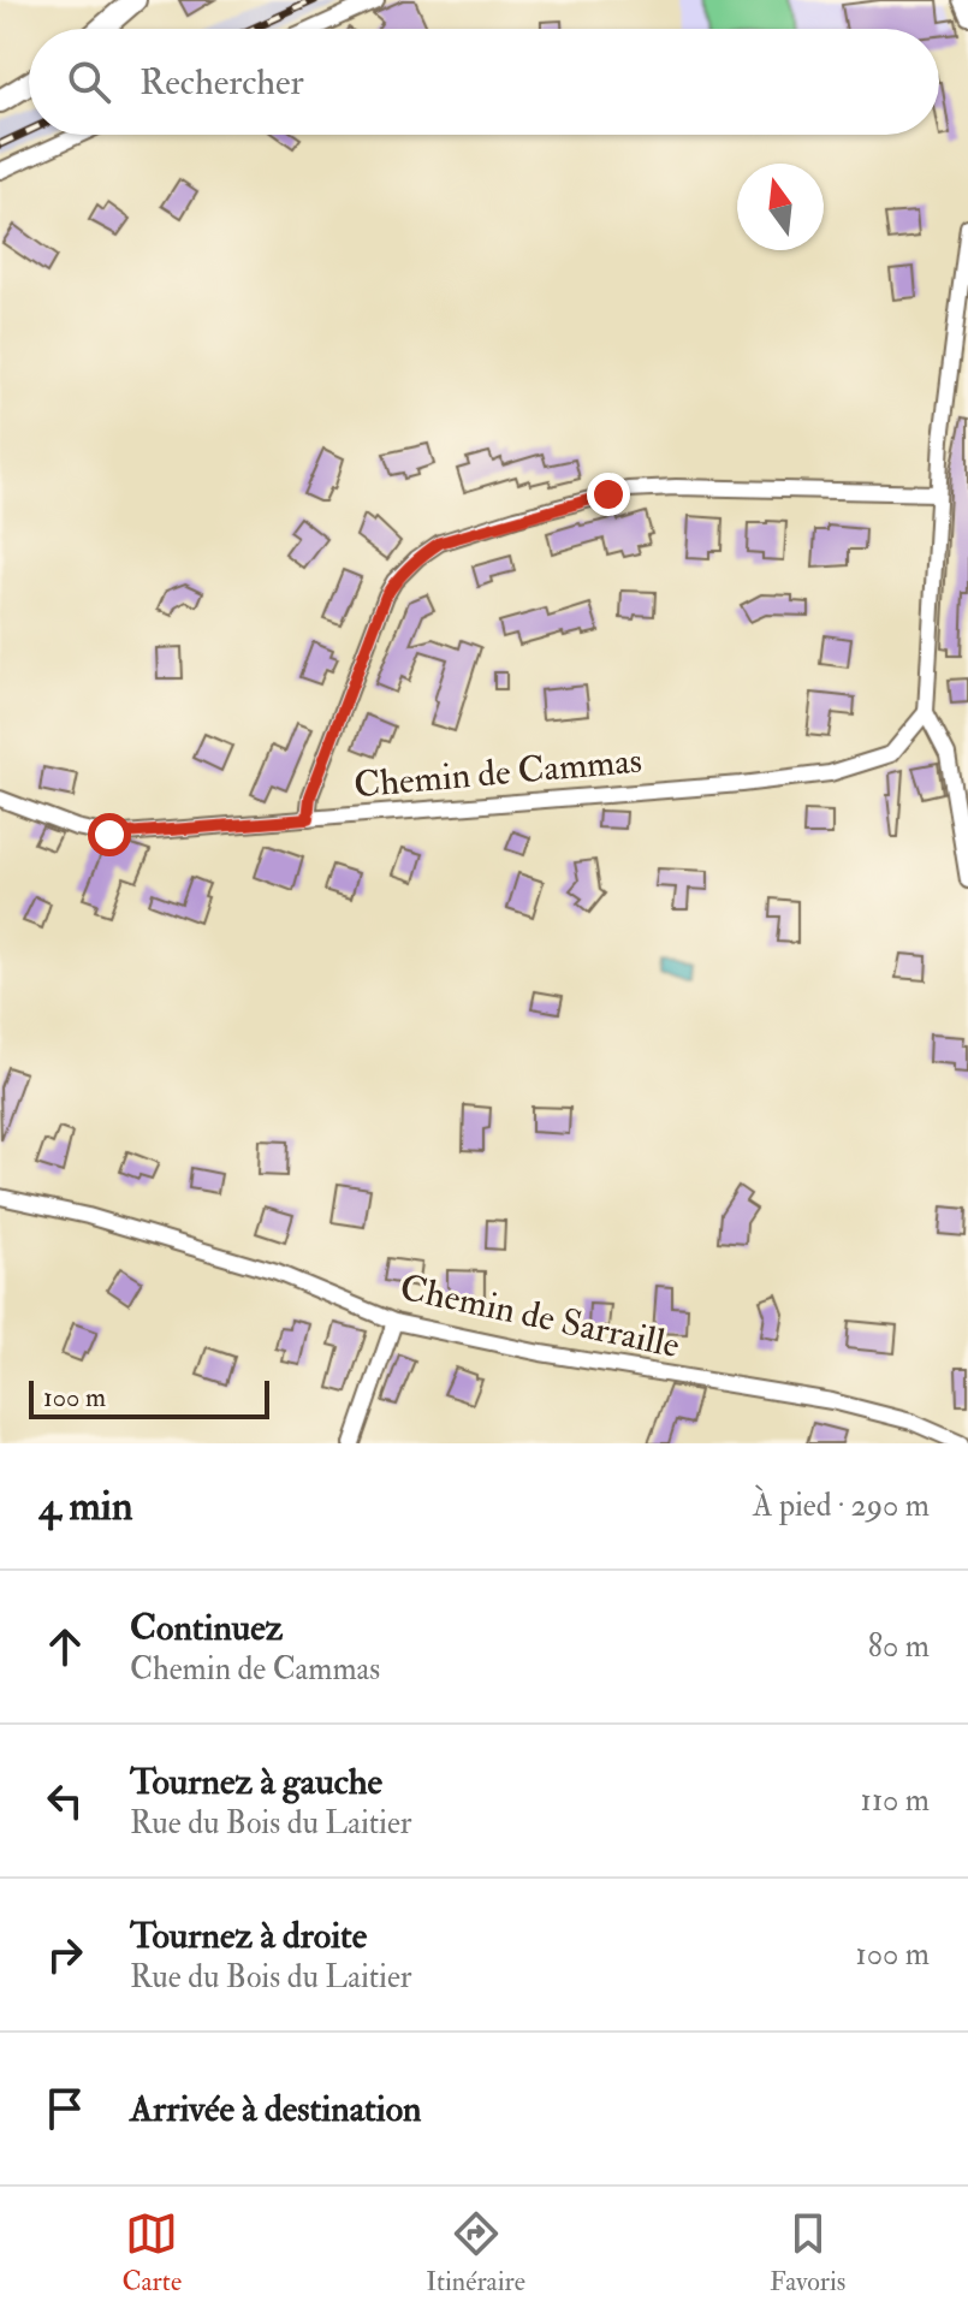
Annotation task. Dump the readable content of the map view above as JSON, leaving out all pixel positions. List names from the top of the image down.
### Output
{
  "streets": {
    "street": ["Chemin de Cammas", "Chemin de Sarraille"]
  },
  "scale_bar": "100 m",
  "north": "top",
  "page": {
    "search": "Rechercher",
    "scale": "100 m",
    "heading": ["4 min", "À pied · 290 m"],
    "list": [
      ["Continuez", "Chemin de Cammas", "80 m"],
      ["Tournez à gauche", "Rue du Bois du Laitier", "110 m"],
      ["Tournez à droite", "Rue du Bois du Laitier", "100 m"],
      "Arrivée à destination"
    ],
    "nav": ["Carte", "Itinéraire", "Favoris"]
  }
}
